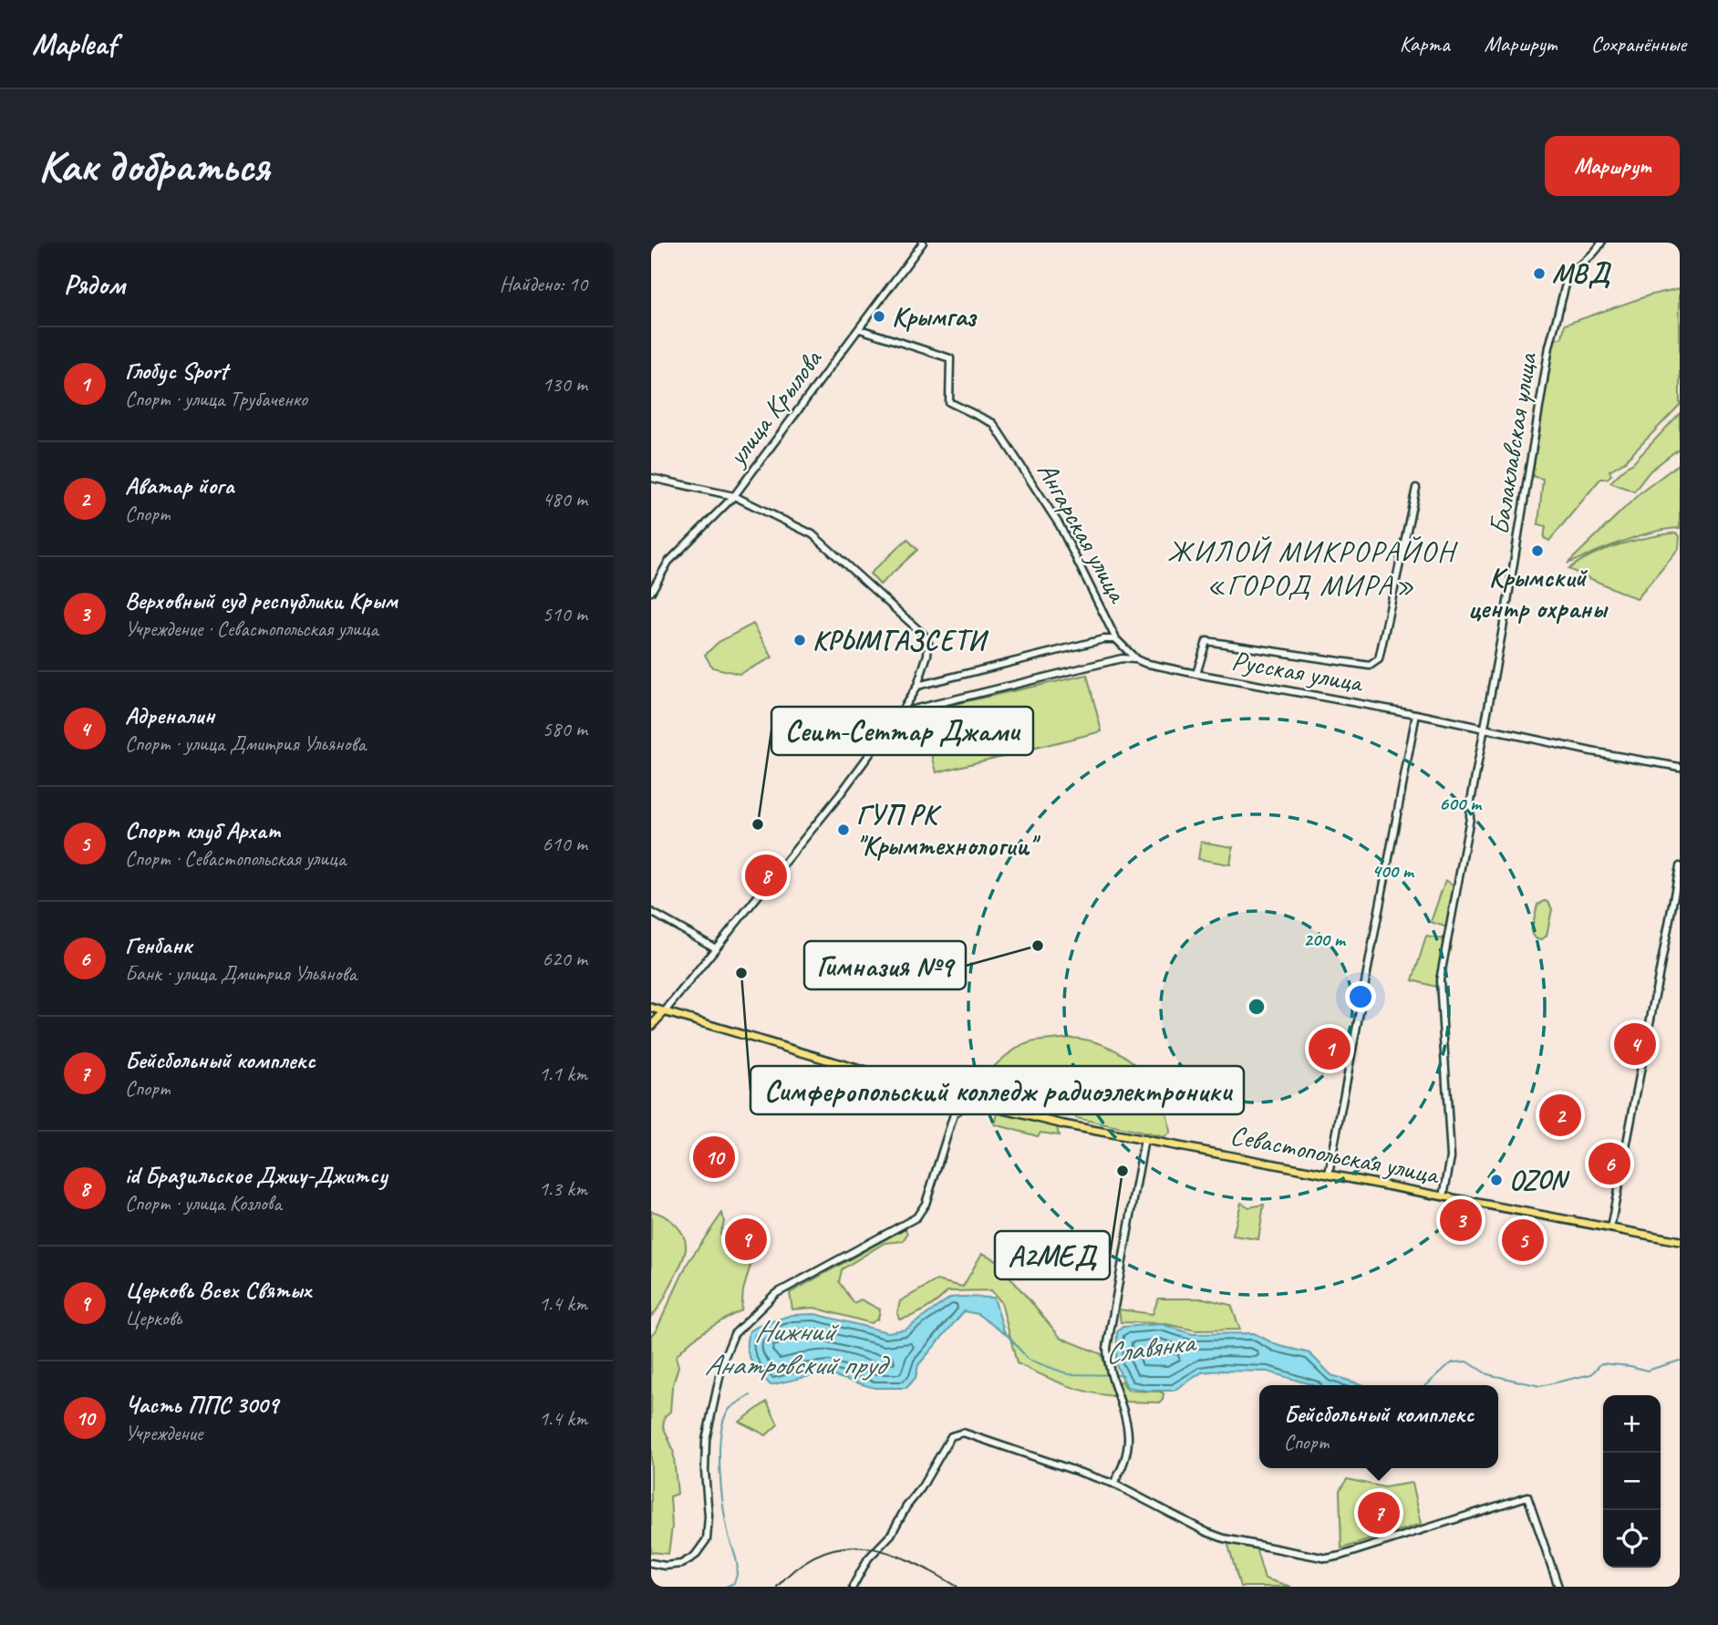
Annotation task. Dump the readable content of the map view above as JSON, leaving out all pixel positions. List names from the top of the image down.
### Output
{
  "streets": {
    "main road": [
      "улица Крылова",
      "Балаклавская улица",
      "Ангарская улица",
      "Русская улица",
      "Севастопольская улица"
    ]
  },
  "crossings": [
    ["улица Крылова", "Ангарская улица"],
    ["Балаклавская улица", "Русская улица"],
    ["Балаклавская улица", "Севастопольская улица"],
    ["Ангарская улица", "Русская улица"]
  ],
  "districts": ["ЖИЛОЙ МИКРОРАЙОН «ГОРОД МИРА»"],
  "water": ["Нижний Анатровский пруд", "Славянка"],
  "places": [
    "МВД",
    "Крымгаз",
    "Крымский центр охраны",
    "КРЫМГАЗСЕТИ",
    "Сеит-Сеттар Джами",
    "ГУП РК \"Крымтехнологии\"",
    "Гимназия №9",
    "Симферопольский колледж радиоэлектроники",
    "А2МЕД",
    "OZON"
  ],
  "page": {
    "header": "Mapleaf",
    "nav": ["Карта", "Маршрут", "Сохранённые"],
    "buttons": "Маршрут",
    "title": "Как добраться",
    "heading": ["Рядом", "Найдено: 10"],
    "list": [
      {
        "mark": "1",
        "name": "Глобус Sport",
        "note": "Спорт · улица Трубаченко",
        "value": "130 m"
      },
      {
        "mark": "2",
        "name": "Аватар йога",
        "note": "Спорт",
        "value": "480 m"
      },
      {
        "mark": "3",
        "name": "Верховный суд республики Крым",
        "note": "Учреждение · Севастопольская улица",
        "value": "510 m"
      },
      {
        "mark": "4",
        "name": "Адреналин",
        "note": "Спорт · улица Дмитрия Ульянова",
        "value": "580 m"
      },
      {
        "mark": "5",
        "name": "Спорт клуб Архат",
        "note": "Спорт · Севастопольская улица",
        "value": "610 m"
      },
      {
        "mark": "6",
        "name": "Генбанк",
        "note": "Банк · улица Дмитрия Ульянова",
        "value": "620 m"
      },
      {
        "mark": "7",
        "name": "Бейсбольный комплекс",
        "note": "Спорт",
        "value": "1.1 km"
      },
      {
        "mark": "8",
        "name": "id Бразильское Джиу-Джитсу",
        "note": "Спорт · улица Козлова",
        "value": "1.3 km"
      },
      {
        "mark": "9",
        "name": "Церковь Всех Святых",
        "note": "Церковь",
        "value": "1.4 km"
      },
      {
        "mark": "10",
        "name": "Часть ППС 3009",
        "note": "Учреждение",
        "value": "1.4 km"
      }
    ],
    "pins": [
      "8",
      "4",
      "1",
      "2",
      "10",
      "6",
      "3",
      "9",
      "5",
      "7"
    ],
    "popup": ["Бейсбольный комплекс", "Спорт"],
    "map_buttons": ["+", "−"]
  },
  "rings": ["600 m", "400 m", "200 m"]
}
